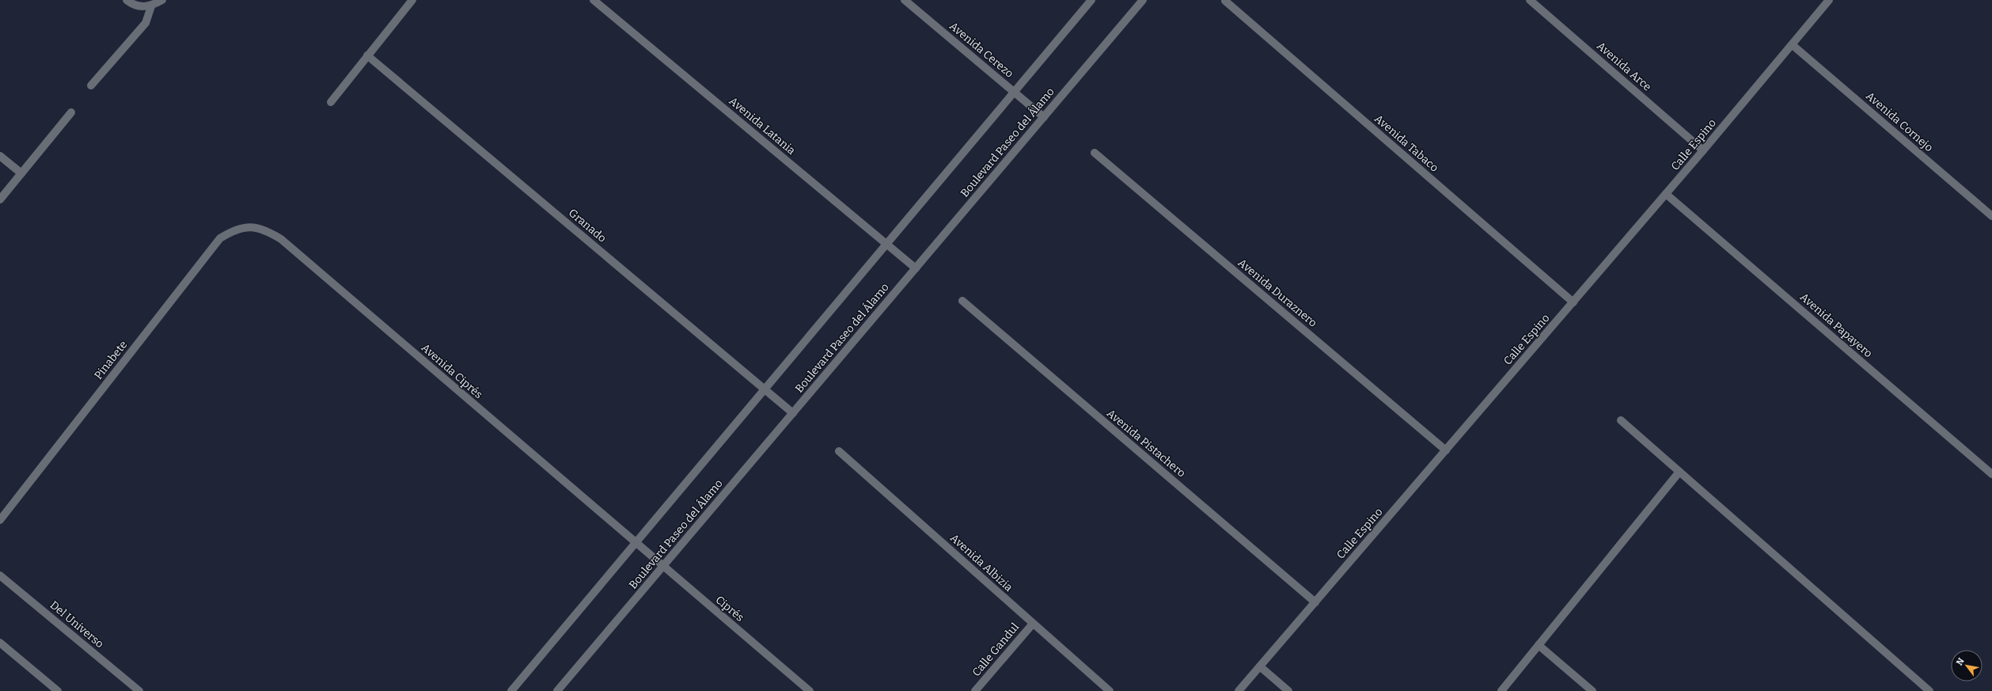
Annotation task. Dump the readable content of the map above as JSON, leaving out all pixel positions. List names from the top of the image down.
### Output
{
  "streets": {
    "street": [
      "Avenida Cerezo",
      "Avenida Arce",
      "Avenida Cornejo",
      "Avenida Latania",
      "Boulevard Paseo del Álamo",
      "Avenida Tabaco",
      "Calle Espino",
      "Granado",
      "Avenida Duraznero",
      "Avenida Papayero",
      "Pinabete",
      "Avenida Ciprés",
      "Avenida Pistachero",
      "Avenida Albizia",
      "Ciprés",
      "Del Universo",
      "Calle Gandul"
    ]
  },
  "crossings": [
    ["Avenida Cerezo", "Boulevard Paseo del Álamo"],
    ["Avenida Arce", "Calle Espino"],
    ["Avenida Cornejo", "Calle Espino"],
    ["Avenida Latania", "Boulevard Paseo del Álamo"],
    ["Boulevard Paseo del Álamo", "Granado"],
    ["Boulevard Paseo del Álamo", "Ciprés"],
    ["Avenida Tabaco", "Calle Espino"],
    ["Calle Espino", "Avenida Duraznero"],
    ["Calle Espino", "Avenida Papayero"],
    ["Calle Espino", "Avenida Pistachero"],
    ["Pinabete", "Avenida Ciprés"],
    ["Avenida Ciprés", "Ciprés"],
    ["Avenida Albizia", "Calle Gandul"]
  ],
  "north": "top left"
}
